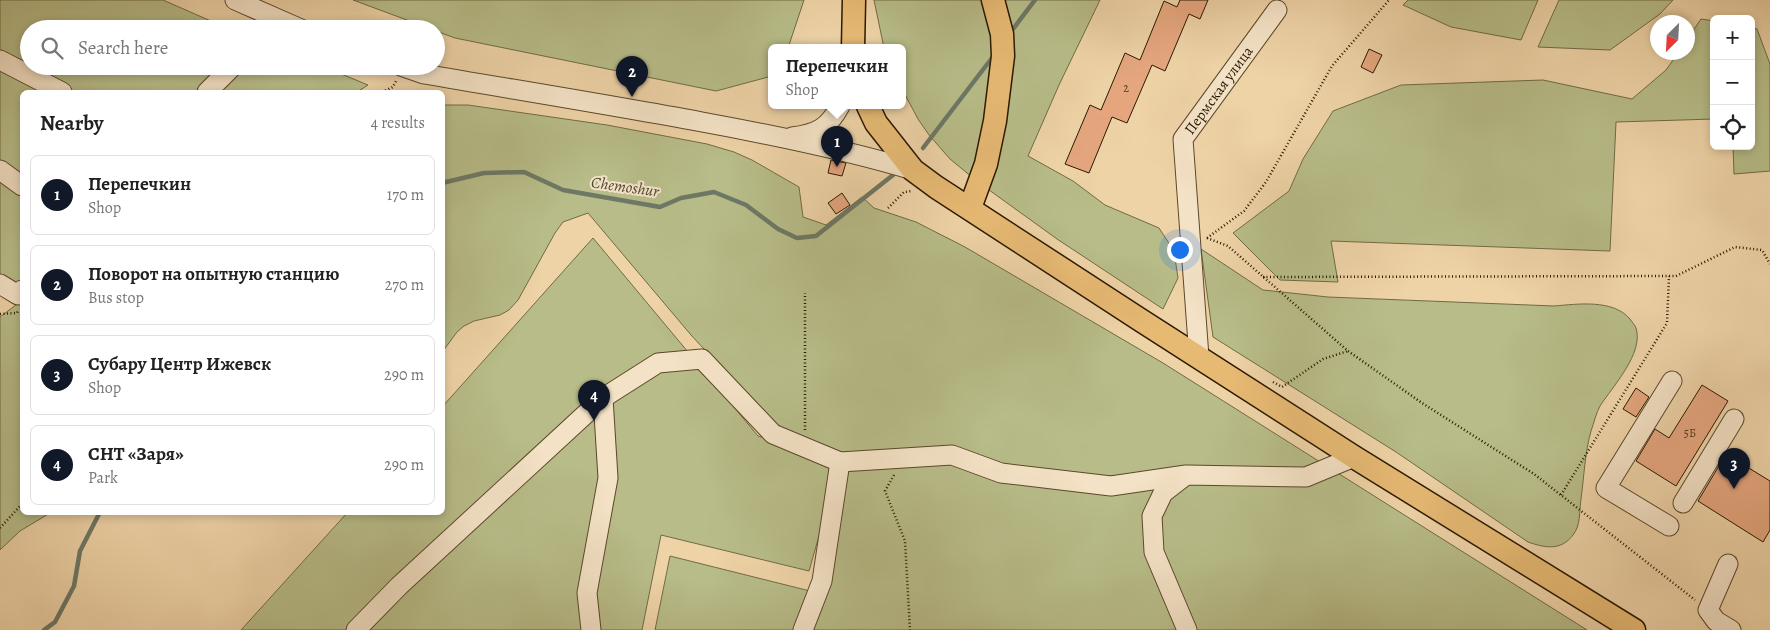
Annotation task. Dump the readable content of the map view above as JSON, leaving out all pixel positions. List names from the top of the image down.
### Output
{
  "streets": {
    "street": ["Пермская улица"]
  },
  "water": ["Chemoshur"],
  "house_numbers": ["2", "5Б"],
  "north": "bottom left",
  "page": {
    "map_buttons": ["+", "−"],
    "search": "Search here",
    "popup": ["Перепечкин", "Shop"],
    "pins": [
      "2",
      "1",
      "4",
      "3"
    ],
    "heading": ["Nearby", "4 results"],
    "list": [
      {
        "mark": "1",
        "name": "Перепечкин",
        "note": "Shop",
        "value": "170 m"
      },
      {
        "mark": "2",
        "name": "Поворот на опытную станцию",
        "note": "Bus stop",
        "value": "270 m"
      },
      {
        "mark": "3",
        "name": "Субару Центр Ижевск",
        "note": "Shop",
        "value": "290 m"
      },
      {
        "mark": "4",
        "name": "СНТ «Заря»",
        "note": "Park",
        "value": "290 m"
      }
    ]
  }
}
